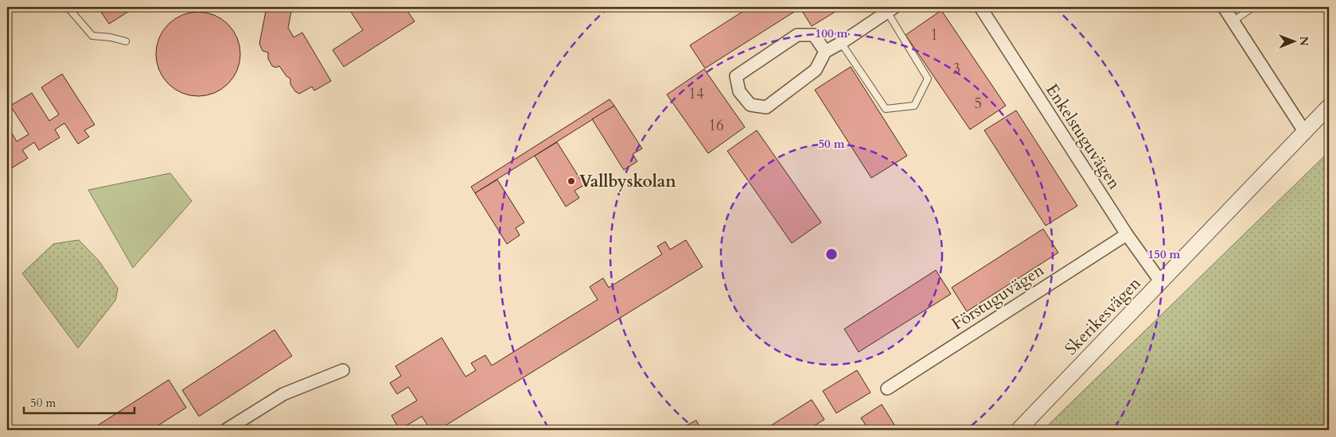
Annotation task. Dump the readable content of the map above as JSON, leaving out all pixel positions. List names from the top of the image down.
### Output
{
  "streets": {
    "street": ["Enkelstuguvägen", "Förstuguvägen", "Skerikesvägen"]
  },
  "crossings": [
    ["Enkelstuguvägen", "Förstuguvägen"],
    ["Enkelstuguvägen", "Skerikesvägen"]
  ],
  "places": ["Vallbyskolan"],
  "house_numbers": [
    "1",
    "3",
    "14",
    "5",
    "16"
  ],
  "scale_bar": "50 m",
  "north": "right",
  "rings": ["100 m", "50 m", "150 m"]
}
